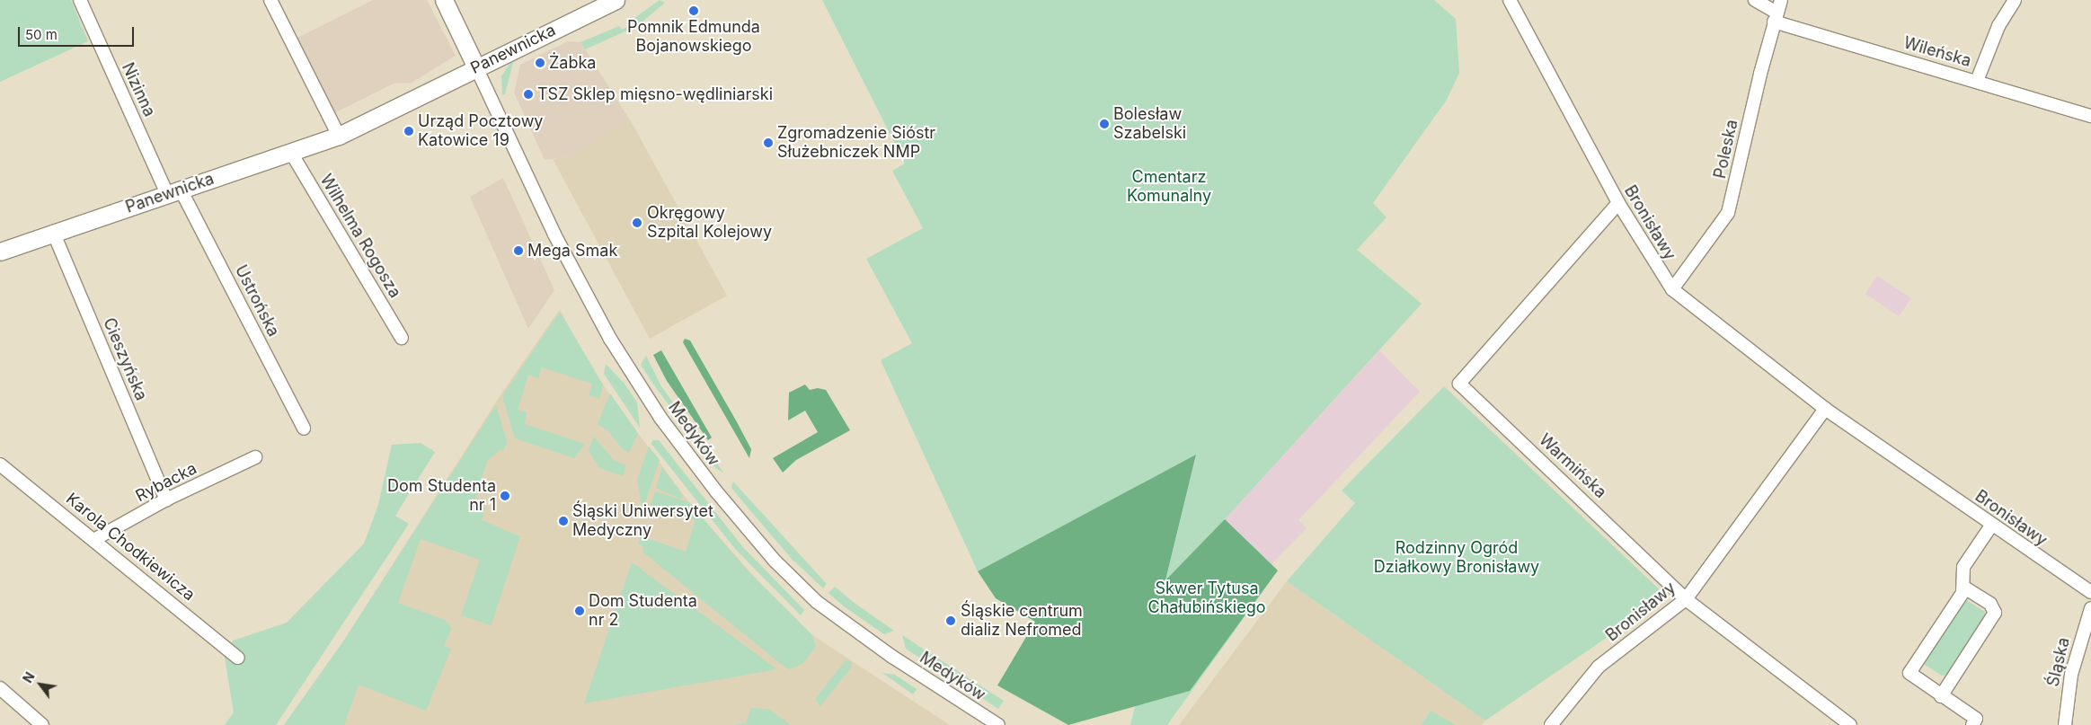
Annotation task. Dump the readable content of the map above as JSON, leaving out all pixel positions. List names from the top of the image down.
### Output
{
  "streets": {
    "street": [
      "Panewnicka",
      "Wileńska",
      "Nizinna",
      "Poleska",
      "Bronisławy",
      "Wilhelma Rogosza",
      "Ustrońska",
      "Cieszyńska",
      "Medyków",
      "Warmińska",
      "Rybacka",
      "Karola Chodkiewicza",
      "Śląska"
    ]
  },
  "crossings": [
    ["Panewnicka", "Nizinna"],
    ["Panewnicka", "Wilhelma Rogosza"],
    ["Panewnicka", "Ustrońska"],
    ["Panewnicka", "Cieszyńska"],
    ["Panewnicka", "Medyków"],
    ["Wileńska", "Poleska"],
    ["Nizinna", "Ustrońska"],
    ["Poleska", "Bronisławy"],
    ["Bronisławy", "Warmińska"],
    ["Cieszyńska", "Rybacka"],
    ["Rybacka", "Karola Chodkiewicza"]
  ],
  "parks": ["Cmentarz Komunalny", "Rodzinny Ogród Działkowy Bronisławy", "Skwer Tytusa Chałubińskiego"],
  "places": [
    "Pomnik Edmunda Bojanowskiego",
    "Żabka",
    "TSZ Sklep mięsno-wędliniarski",
    "Bolesław Szabelski",
    "Urząd Pocztowy Katowice 19",
    "Zgromadzenie Sióstr Służebniczek NMP",
    "Okręgowy Szpital Kolejowy",
    "Mega Smak",
    "Dom Studenta nr 1",
    "Śląski Uniwersytet Medyczny",
    "Dom Studenta nr 2",
    "Śląskie centrum dializ Nefromed"
  ],
  "scale_bar": "50 m",
  "north": "top left"
}
